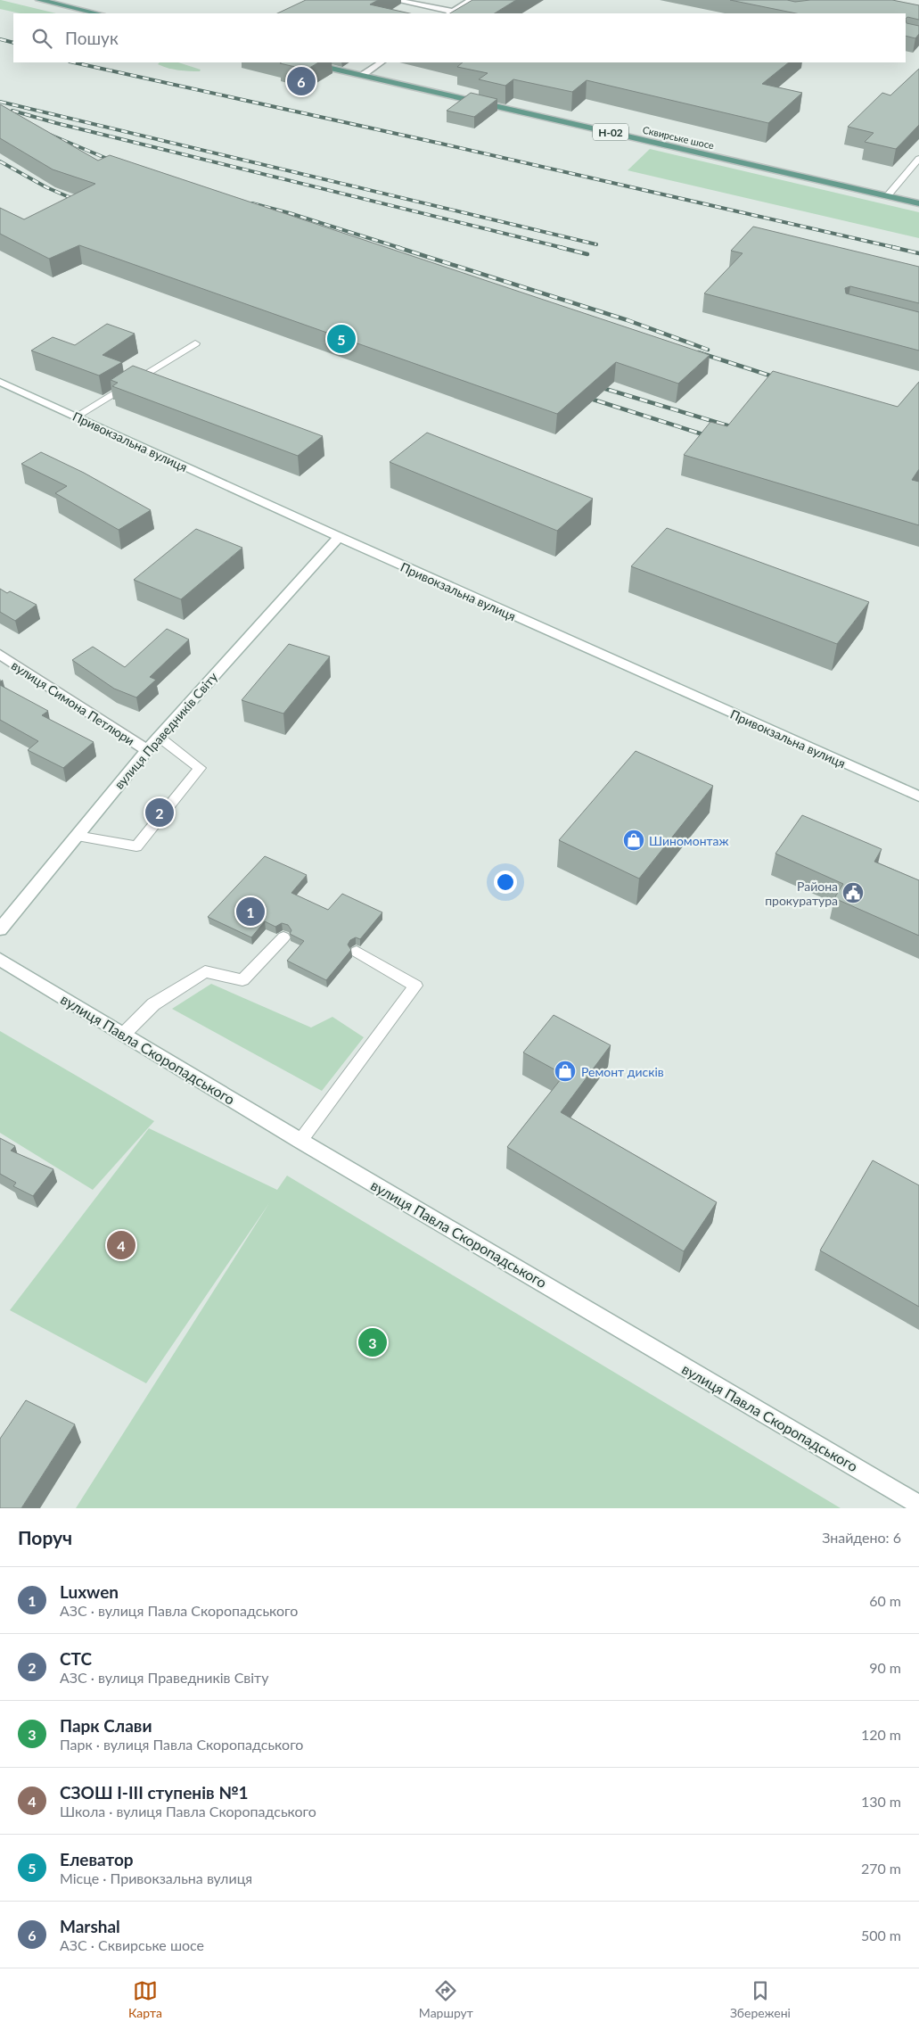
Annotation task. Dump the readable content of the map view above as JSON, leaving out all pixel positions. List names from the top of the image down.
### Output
{
  "streets": {
    "main road": ["Н-02", "Сквирське шосе"],
    "street": [
      "Привокзальна вулиця",
      "вулиця Симона Петлюри",
      "вулиця Праведників Світу",
      "вулиця Павла Скоропадського"
    ]
  },
  "crossings": [
    ["Привокзальна вулиця", "вулиця Праведників Світу"],
    ["вулиця Симона Петлюри", "вулиця Праведників Світу"]
  ],
  "places": {
    "shop": ["Шиномонтаж", "Ремонт дисків"],
    "public building": ["Района прокуратура"]
  },
  "page": {
    "search": "Пошук",
    "pins": [
      "6",
      "5",
      "2",
      "1",
      "4",
      "3"
    ],
    "heading": ["Поруч", "Знайдено: 6"],
    "list": [
      {
        "mark": "1",
        "name": "Luxwen",
        "note": "АЗС · вулиця Павла Скоропадського",
        "value": "60 m"
      },
      {
        "mark": "2",
        "name": "СТС",
        "note": "АЗС · вулиця Праведників Світу",
        "value": "90 m"
      },
      {
        "mark": "3",
        "name": "Парк Слави",
        "note": "Парк · вулиця Павла Скоропадського",
        "value": "120 m"
      },
      {
        "mark": "4",
        "name": "СЗОШ І-ІІІ ступенів №1",
        "note": "Школа · вулиця Павла Скоропадського",
        "value": "130 m"
      },
      {
        "mark": "5",
        "name": "Елеватор",
        "note": "Місце · Привокзальна вулиця",
        "value": "270 m"
      },
      {
        "mark": "6",
        "name": "Marshal",
        "note": "АЗС · Сквирське шосе",
        "value": "500 m"
      }
    ],
    "nav": ["Карта", "Маршрут", "Збережені"]
  }
}
